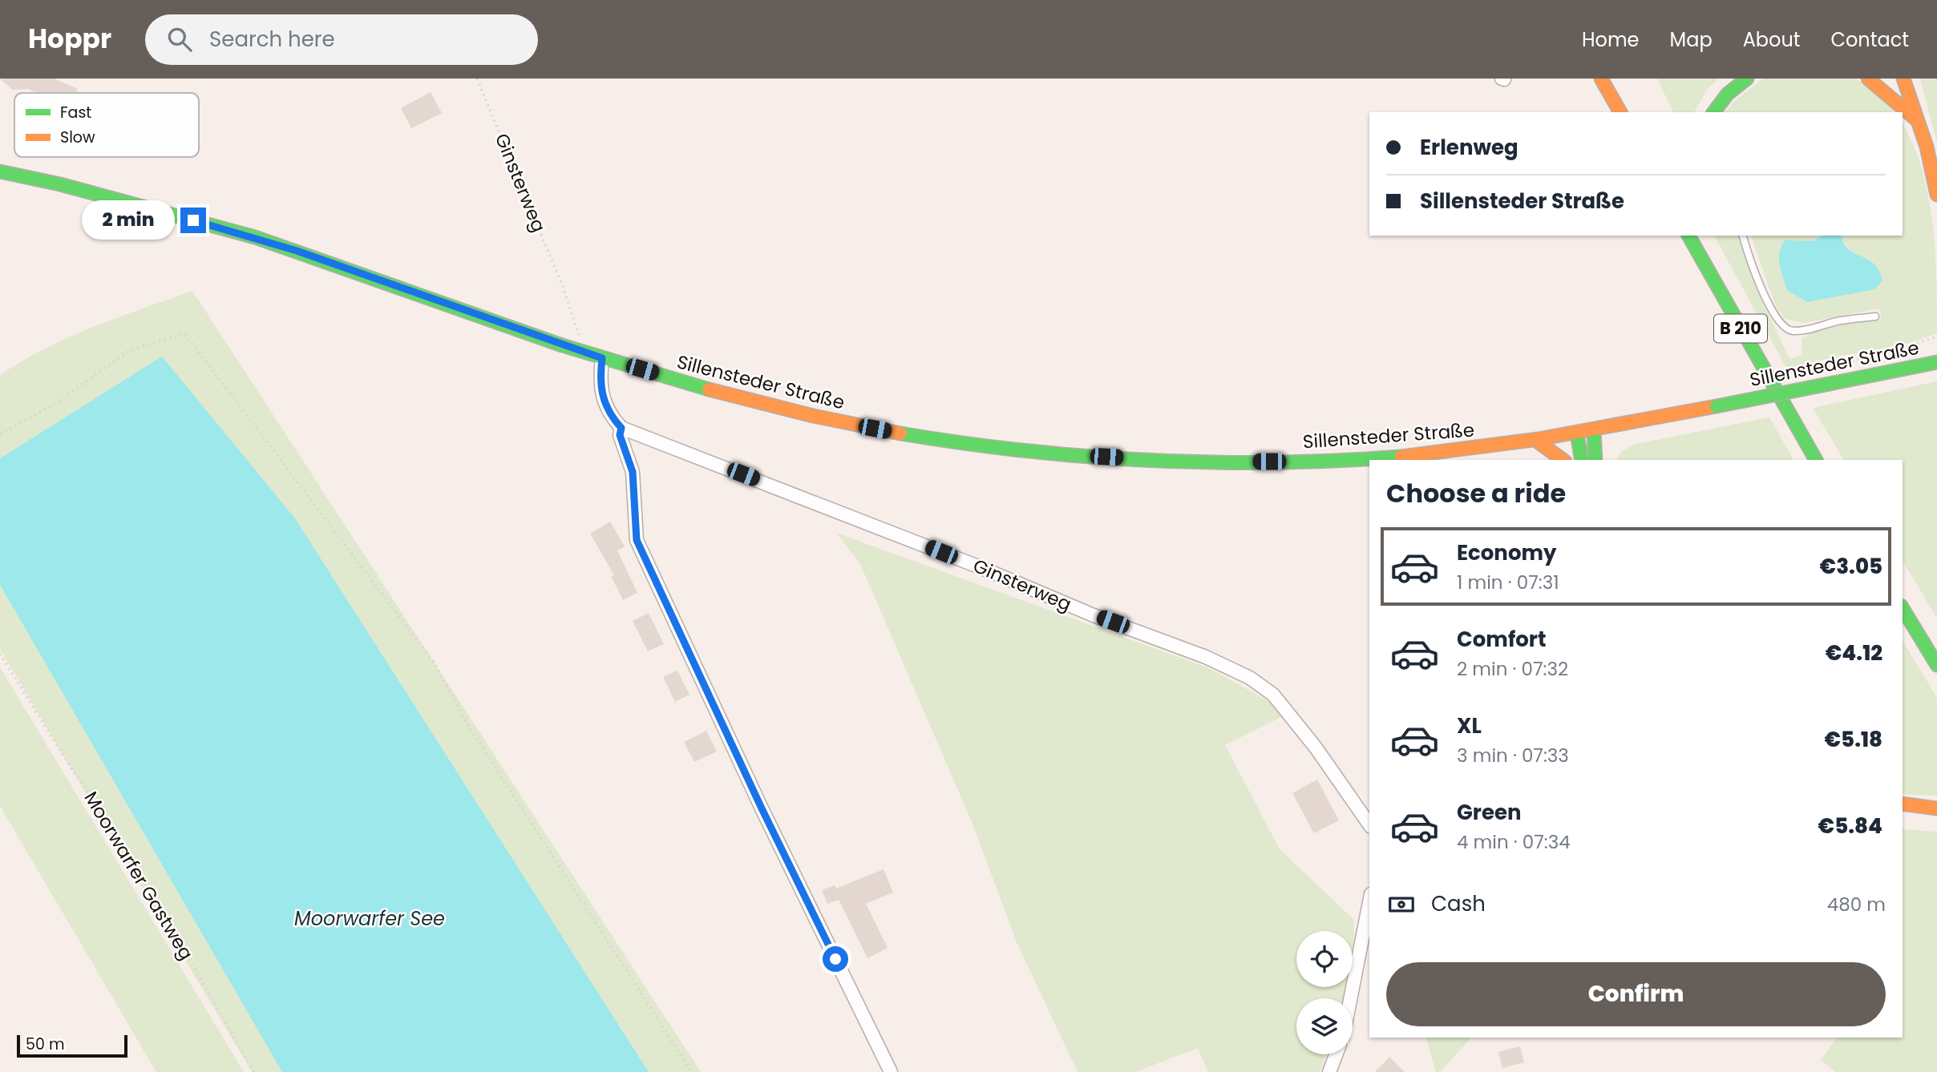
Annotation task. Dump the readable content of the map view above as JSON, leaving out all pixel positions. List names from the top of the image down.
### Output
{
  "streets": {
    "main road": ["B 210", "Sillensteder Straße"],
    "street": ["Ginsterweg"],
    "path": ["Moorwarfer Gastweg"]
  },
  "water": ["Moorwarfer See"],
  "legend": ["Fast", "Slow"],
  "scale_bar": "50 m",
  "page": {
    "header": "Hoppr",
    "search": "Search here",
    "nav": [
      "Home",
      "Map",
      "About",
      "Contact"
    ],
    "banner": ["Erlenweg", "Sillensteder Straße"],
    "bubble": "2 min",
    "heading": "Choose a ride",
    "list": [
      {
        "name": "Economy",
        "note": "1 min · 07:31",
        "value": "€3.05"
      },
      {
        "name": "Comfort",
        "note": "2 min · 07:32",
        "value": "€4.12"
      },
      {
        "name": "XL",
        "note": "3 min · 07:33",
        "value": "€5.18"
      },
      {
        "name": "Green",
        "note": "4 min · 07:34",
        "value": "€5.84"
      }
    ],
    "pay": ["Cash", "480 m"],
    "buttons": "Confirm",
    "scale": "50 m"
  }
}
